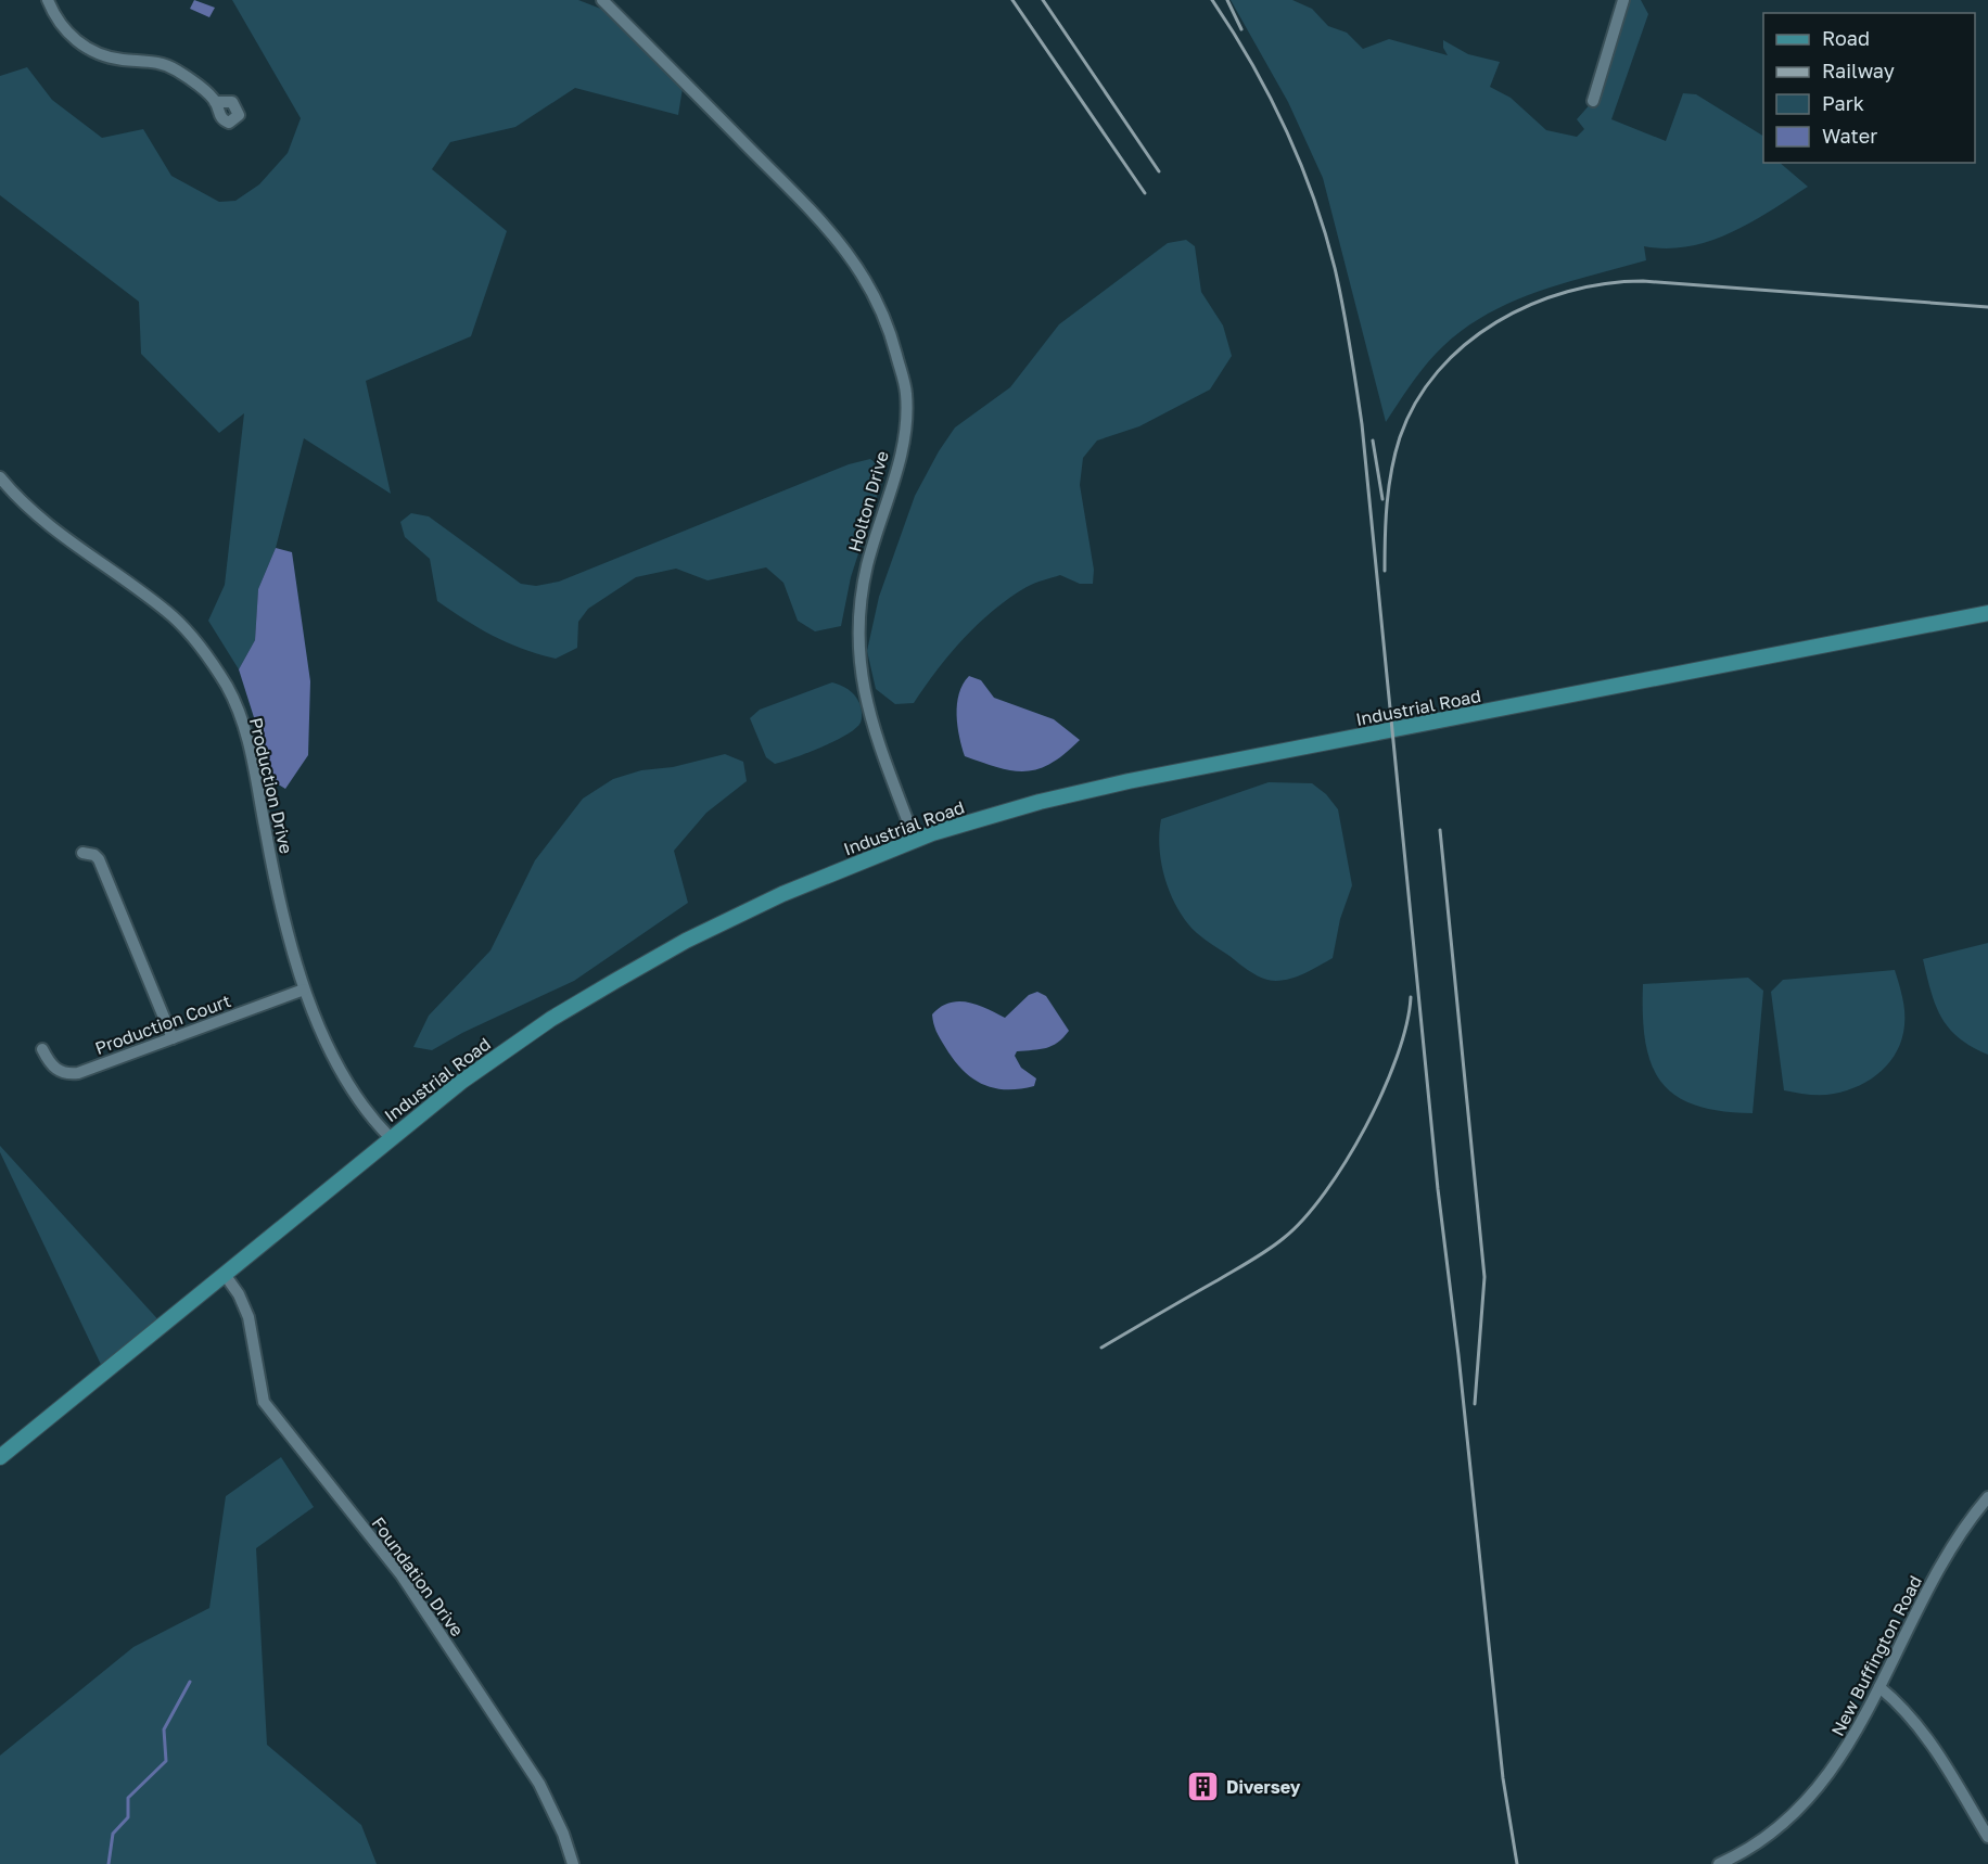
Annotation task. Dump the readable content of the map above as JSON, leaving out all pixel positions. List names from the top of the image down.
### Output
{
  "streets": {
    "main road": ["Industrial Road"],
    "street": [
      "Holton Drive",
      "Production Drive",
      "Production Court",
      "Foundation Drive",
      "New Buffington Road"
    ]
  },
  "crossings": [
    ["Holton Drive", "Industrial Road"],
    ["Industrial Road", "Production Drive"],
    ["Industrial Road", "Foundation Drive"],
    ["Production Drive", "Production Court"]
  ],
  "places": {
    "building": ["Diversey"]
  },
  "legend": [
    "Road",
    "Railway",
    "Park",
    "Water"
  ]
}
